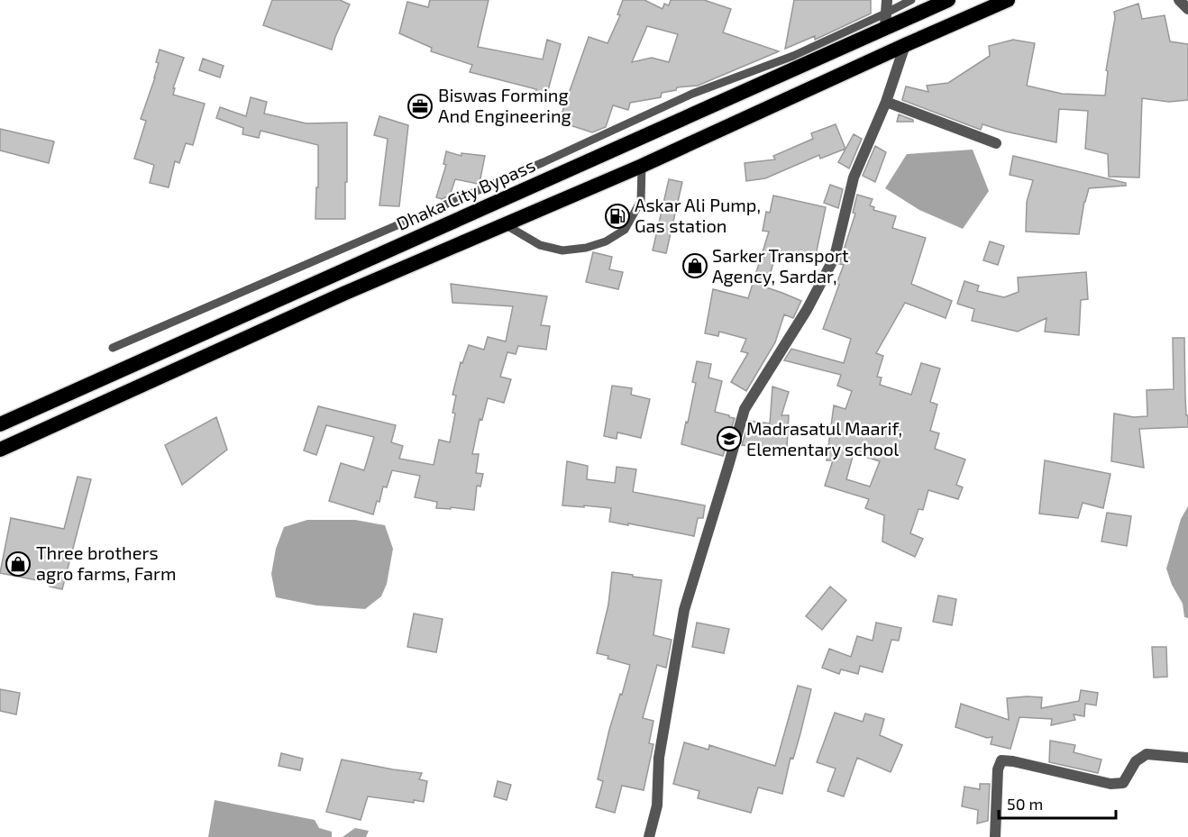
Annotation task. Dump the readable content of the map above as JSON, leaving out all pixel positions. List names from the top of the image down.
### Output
{
  "streets": {
    "highway": ["Dhaka City Bypass"]
  },
  "places": {
    "office": ["Biswas Forming And Engineering"],
    "fuel station": ["Askar Ali Pump, Gas station"],
    "shop": ["Sarker Transport Agency, Sardar,", "Three brothers agro farms, Farm"],
    "school or university": ["Madrasatul Maarif, Elementary school"]
  },
  "scale_bar": "50 m"
}
